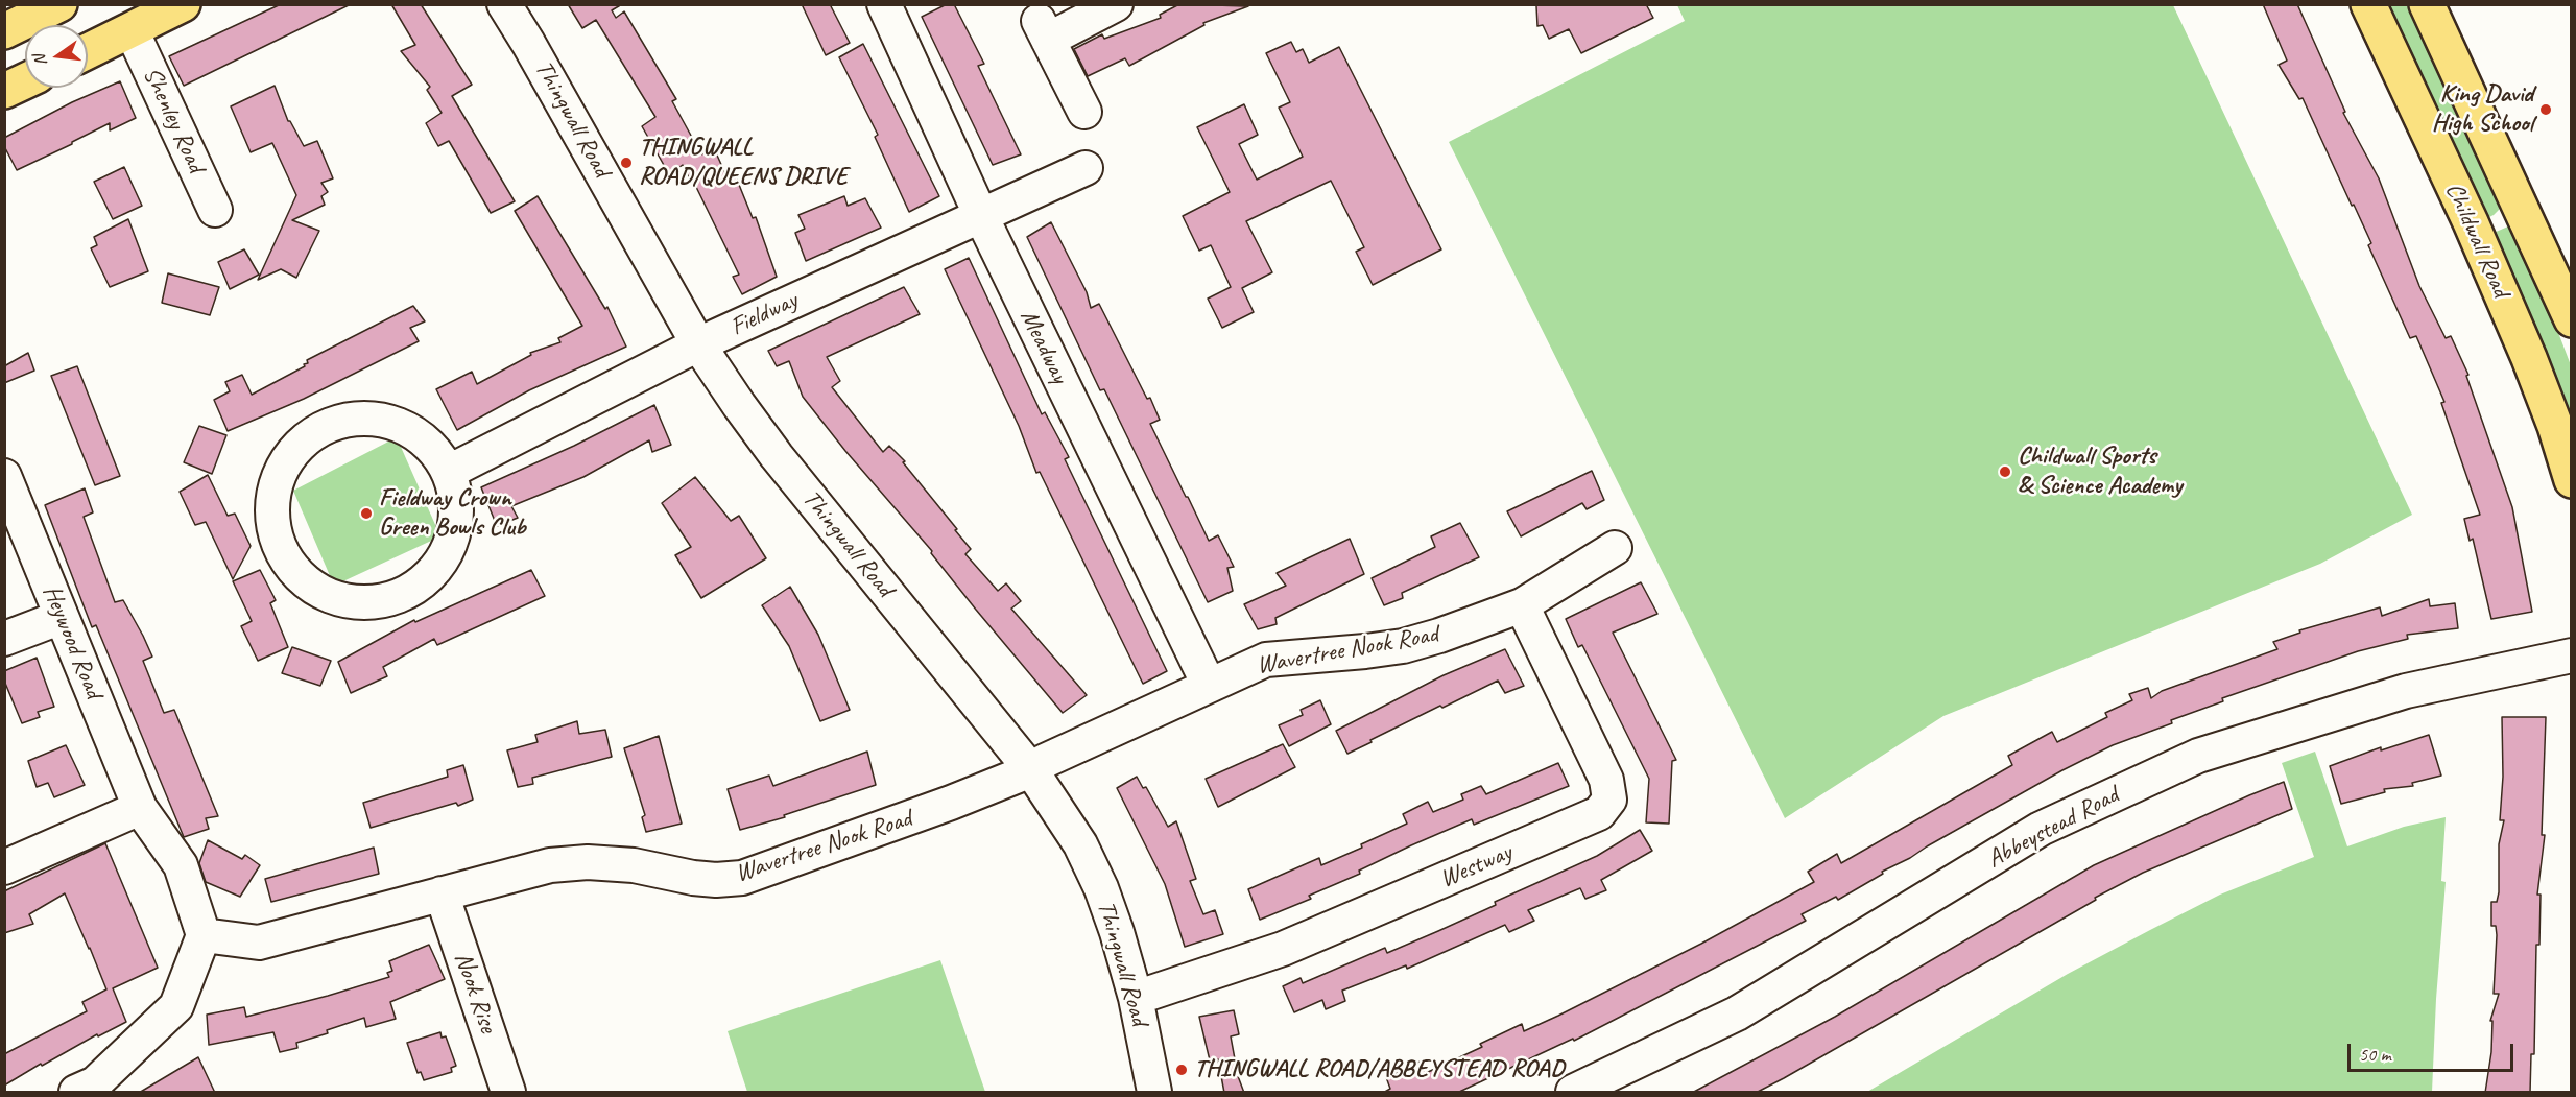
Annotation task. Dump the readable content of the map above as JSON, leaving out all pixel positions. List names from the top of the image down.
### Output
{
  "streets": {
    "main road": ["Childwall Road"],
    "street": [
      "Thingwall Road",
      "Shenley Road",
      "Fieldway",
      "Meadway",
      "Heywood Road",
      "Wavertree Nook Road",
      "Abbeystead Road",
      "Westway",
      "Nook Rise"
    ]
  },
  "crossings": [
    ["Thingwall Road", "Fieldway"],
    ["Thingwall Road", "Wavertree Nook Road"],
    ["Thingwall Road", "Westway"],
    ["Fieldway", "Meadway"],
    ["Meadway", "Wavertree Nook Road"],
    ["Wavertree Nook Road", "Westway"],
    ["Wavertree Nook Road", "Nook Rise"]
  ],
  "places": [
    "King David High School",
    "THINGWALL ROAD/QUEENS DRIVE",
    "Childwall Sports & Science Academy",
    "Fieldway Crown Green Bowls Club",
    "THINGWALL ROAD/ABBEYSTEAD ROAD"
  ],
  "scale_bar": "50 m",
  "north": "left"
}
